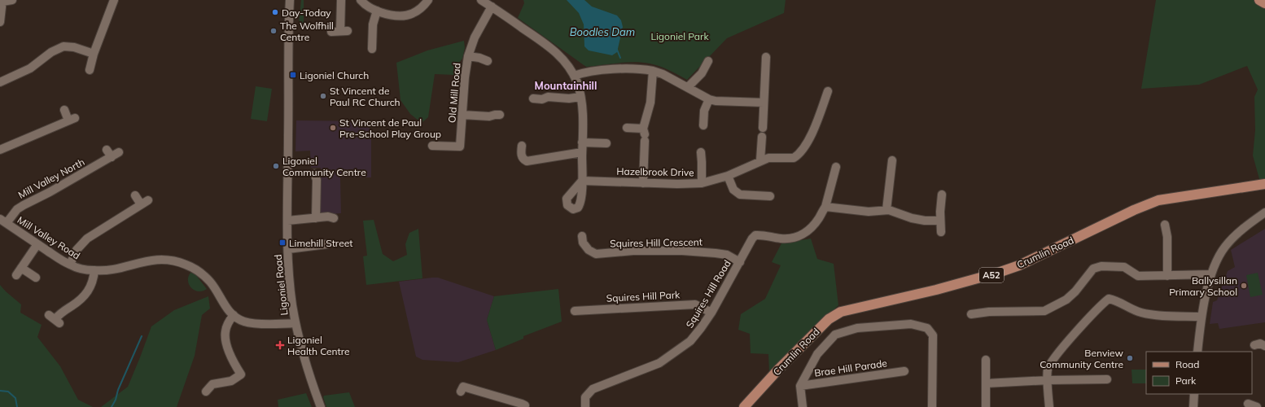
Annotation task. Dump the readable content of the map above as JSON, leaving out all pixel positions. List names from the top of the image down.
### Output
{
  "streets": {
    "main road": ["Crumlin Road", "A52"],
    "street": [
      "Old Mill Road",
      "Hazelbrook Drive",
      "Mill Valley North",
      "Mill Valley Road",
      "Squires Hill Crescent",
      "Ligoniel Road",
      "Squires Hill Road",
      "Squires Hill Park",
      "Brae Hill Parade"
    ]
  },
  "crossings": [
    ["Mill Valley North", "Mill Valley Road"],
    ["Mill Valley Road", "Ligoniel Road"],
    ["Squires Hill Crescent", "Squires Hill Road"],
    ["Squires Hill Road", "Squires Hill Park"]
  ],
  "districts": ["Mountainhill"],
  "water": ["Boodles Dam"],
  "parks": ["Ligoniel Park"],
  "places": {
    "other": [
      "Day-Today",
      "The Wolfhill Centre",
      "St Vincent de Paul RC Church",
      "St Vincent de Paul Pre-School Play Group",
      "Ligoniel Community Centre",
      "Ballysillan Primary School",
      "Benview Community Centre"
    ],
    "transit": ["Ligoniel Church", "Limehill Street"],
    "health": ["Ligoniel Health Centre"]
  },
  "legend": ["Road", "Park"]
}
